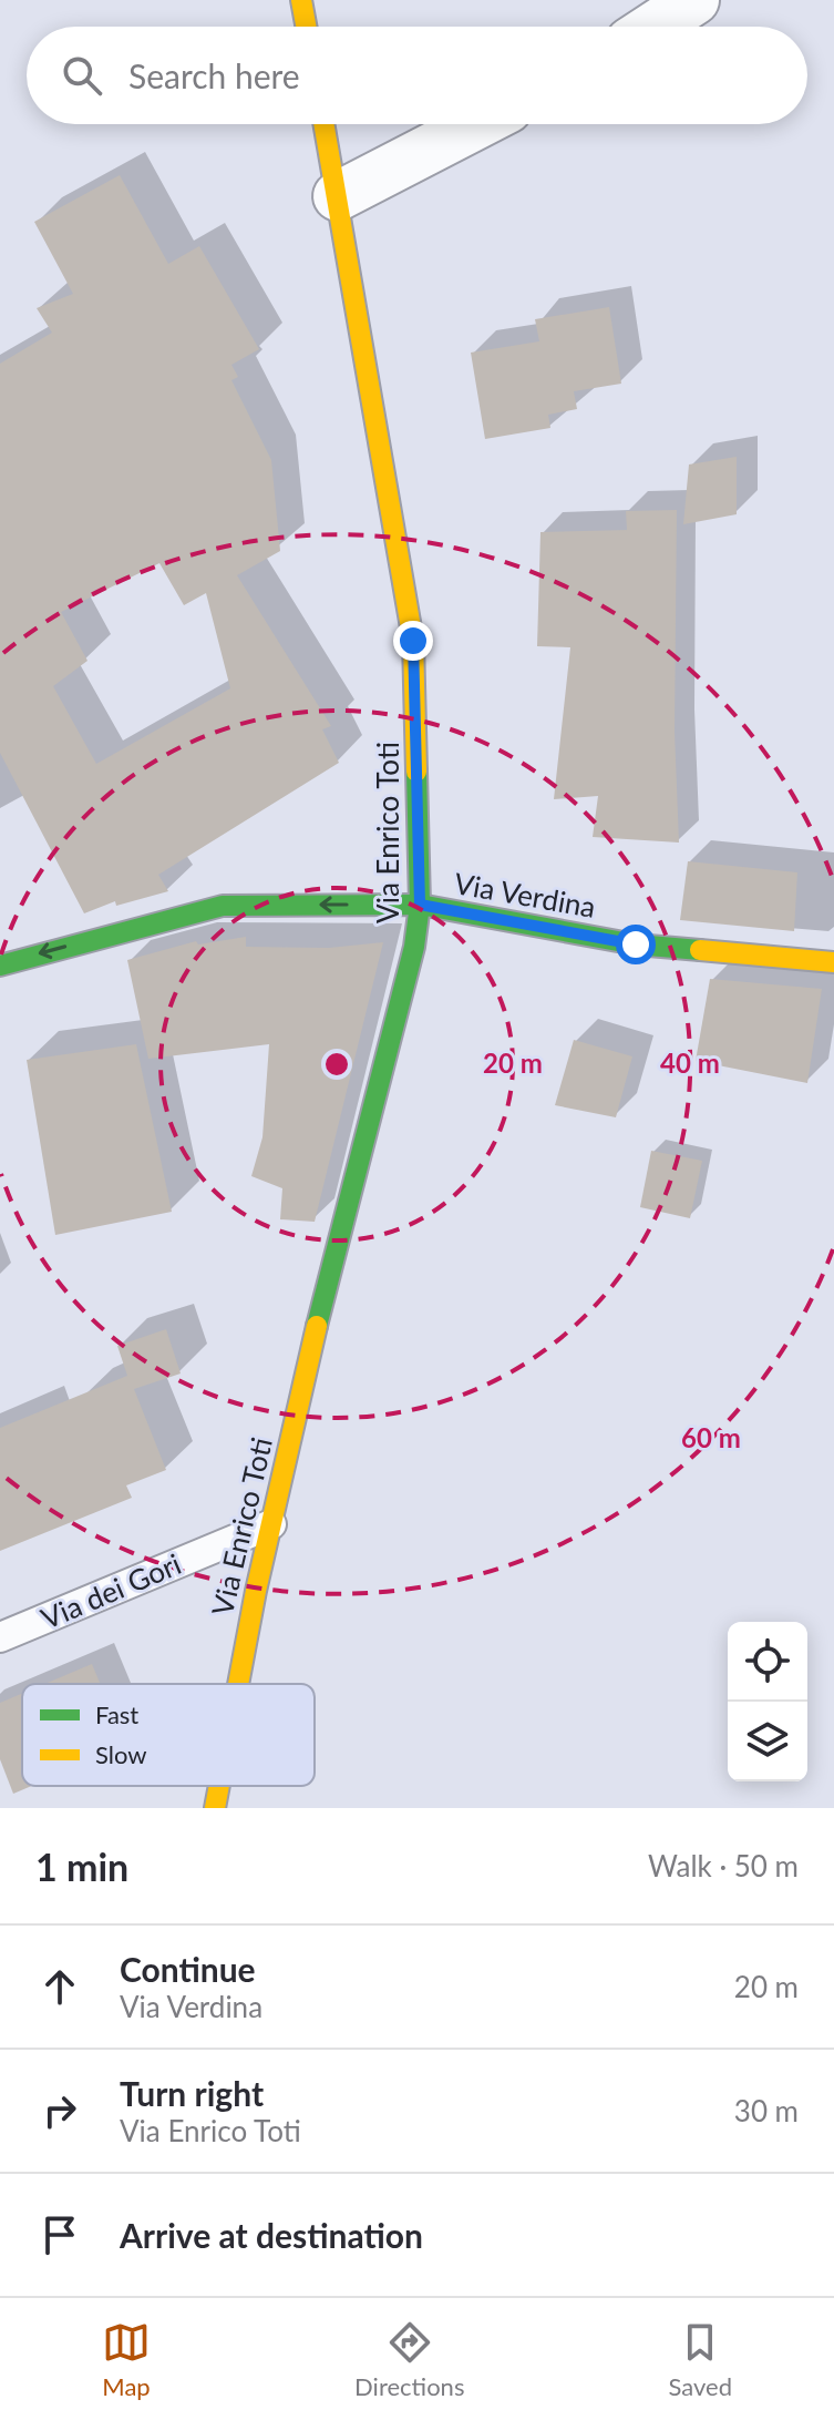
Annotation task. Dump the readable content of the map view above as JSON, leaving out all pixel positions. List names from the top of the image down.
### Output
{
  "streets": {
    "street": ["Via Enrico Toti", "Via Verdina"],
    "lane": ["Via dei Gori"]
  },
  "crossings": [
    ["Via Enrico Toti", "Via Verdina"],
    ["Via Enrico Toti", "Via dei Gori"]
  ],
  "one_way": ["Via Verdina"],
  "legend": ["Fast", "Slow"],
  "page": {
    "search": "Search here",
    "heading": ["1 min", "Walk · 50 m"],
    "list": [
      ["Continue", "Via Verdina", "20 m"],
      ["Turn right", "Via Enrico Toti", "30 m"],
      "Arrive at destination"
    ],
    "nav": ["Map", "Directions", "Saved"]
  },
  "rings": ["20 m", "40 m", "60 m"]
}
